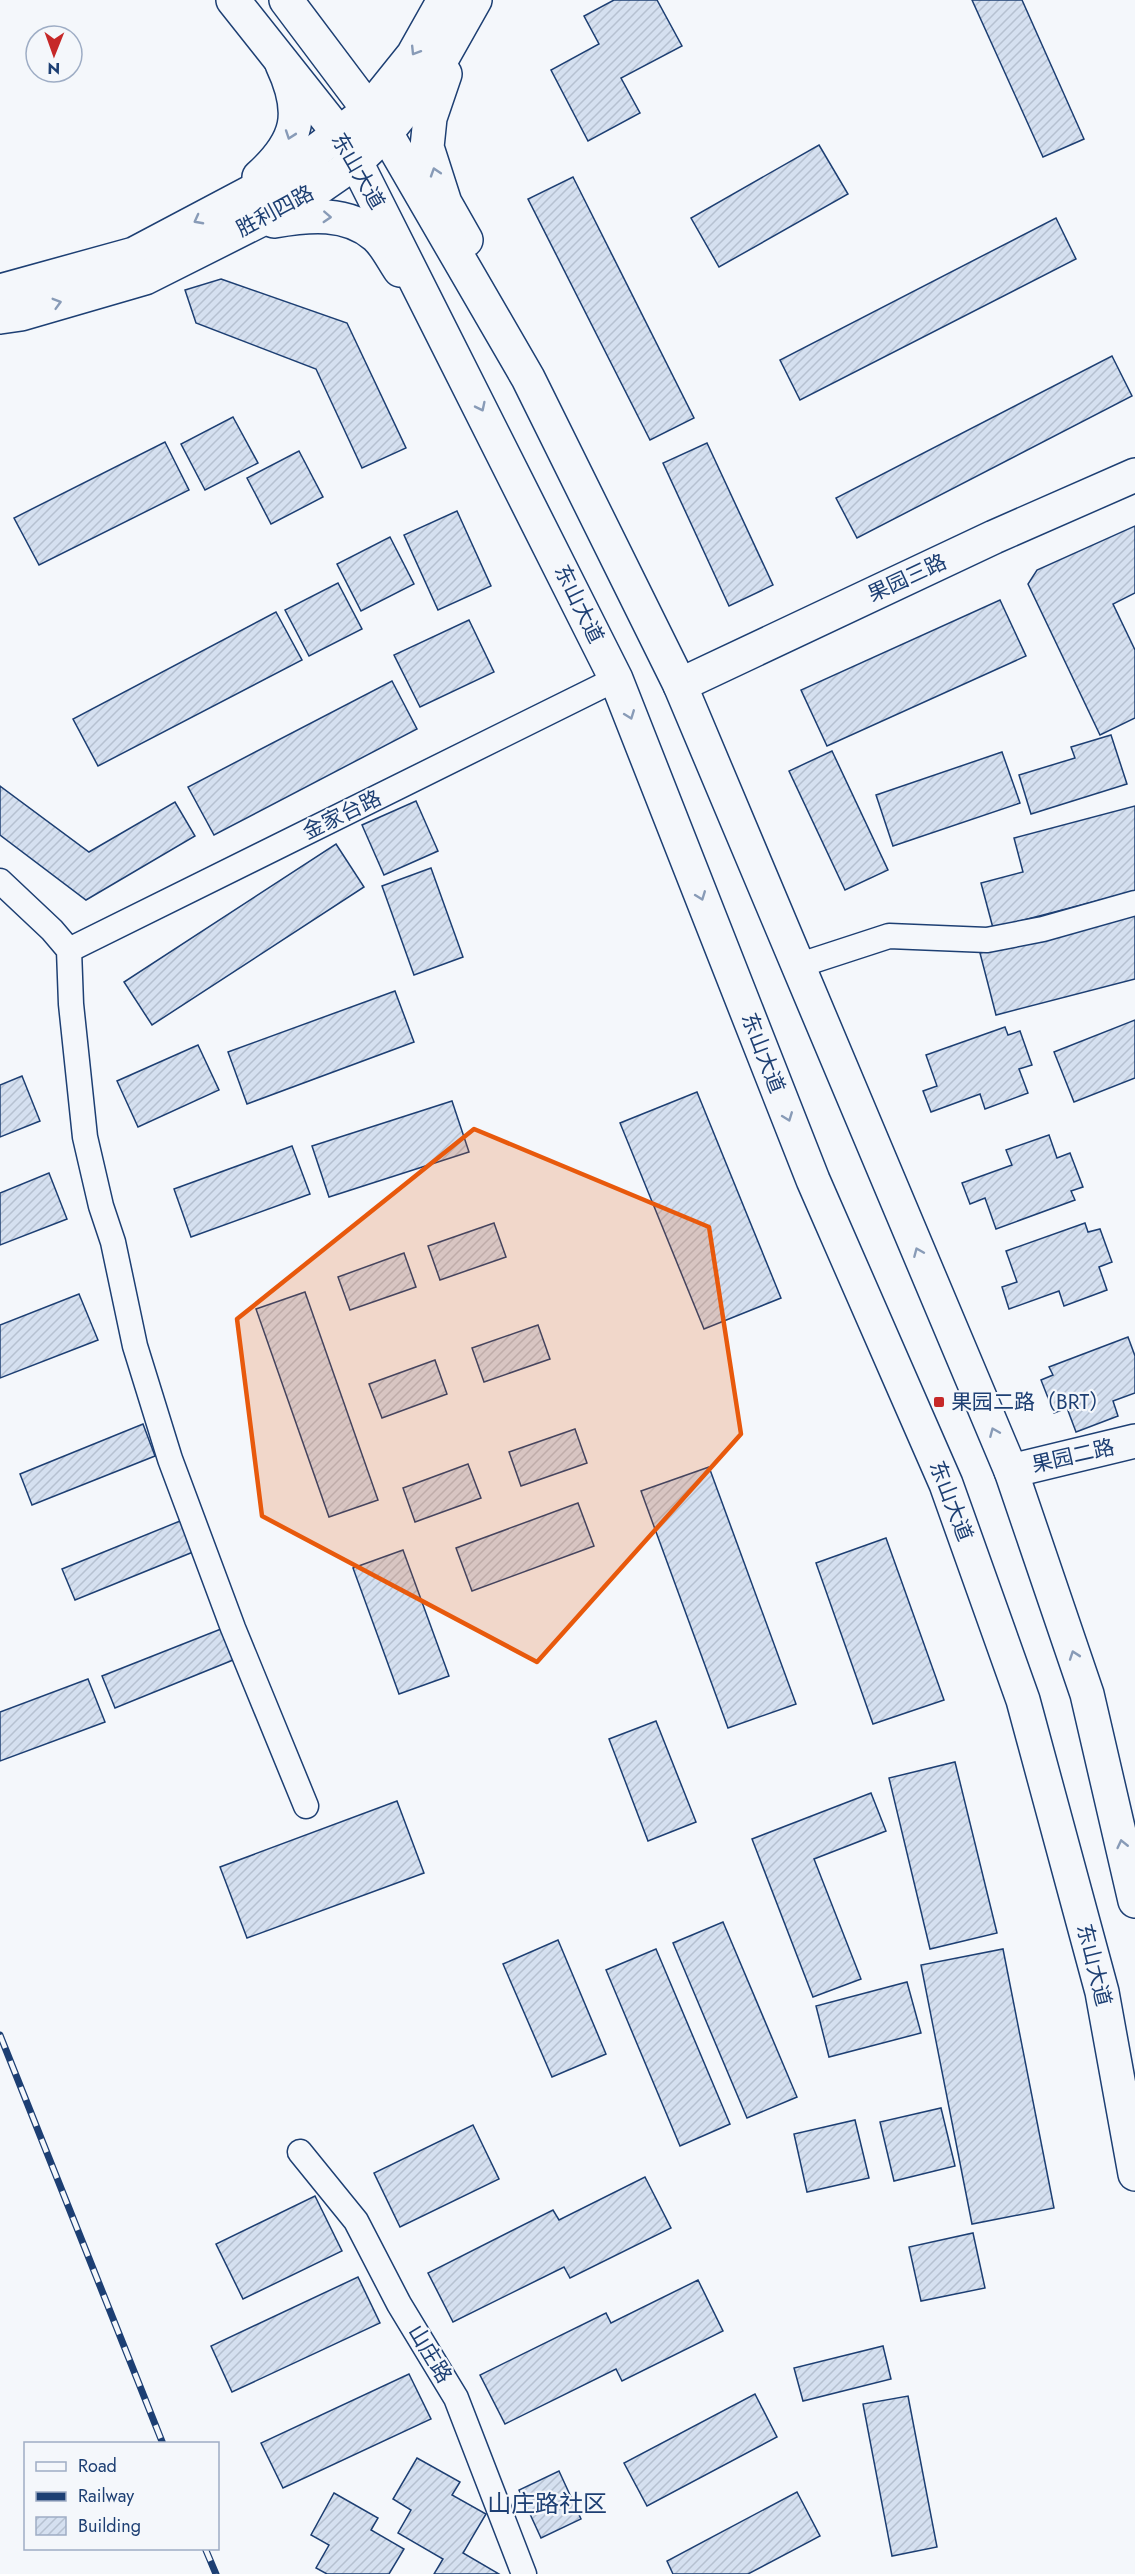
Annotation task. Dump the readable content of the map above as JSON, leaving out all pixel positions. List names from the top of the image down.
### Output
{
  "streets": {
    "main road": [
      "东山大道",
      "胜利四路",
      "果园三路",
      "果园二路"
    ],
    "street": ["金家台路", "山庄路"]
  },
  "crossings": [
    ["东山大道", "胜利四路"],
    ["东山大道", "果园三路"],
    ["东山大道", "金家台路"],
    ["东山大道", "果园二路"]
  ],
  "districts": ["山庄路社区"],
  "places": {
    "transit": ["果园二路（BRT）"]
  },
  "legend": ["Road", "Railway", "Building"],
  "north": "bottom"
}
